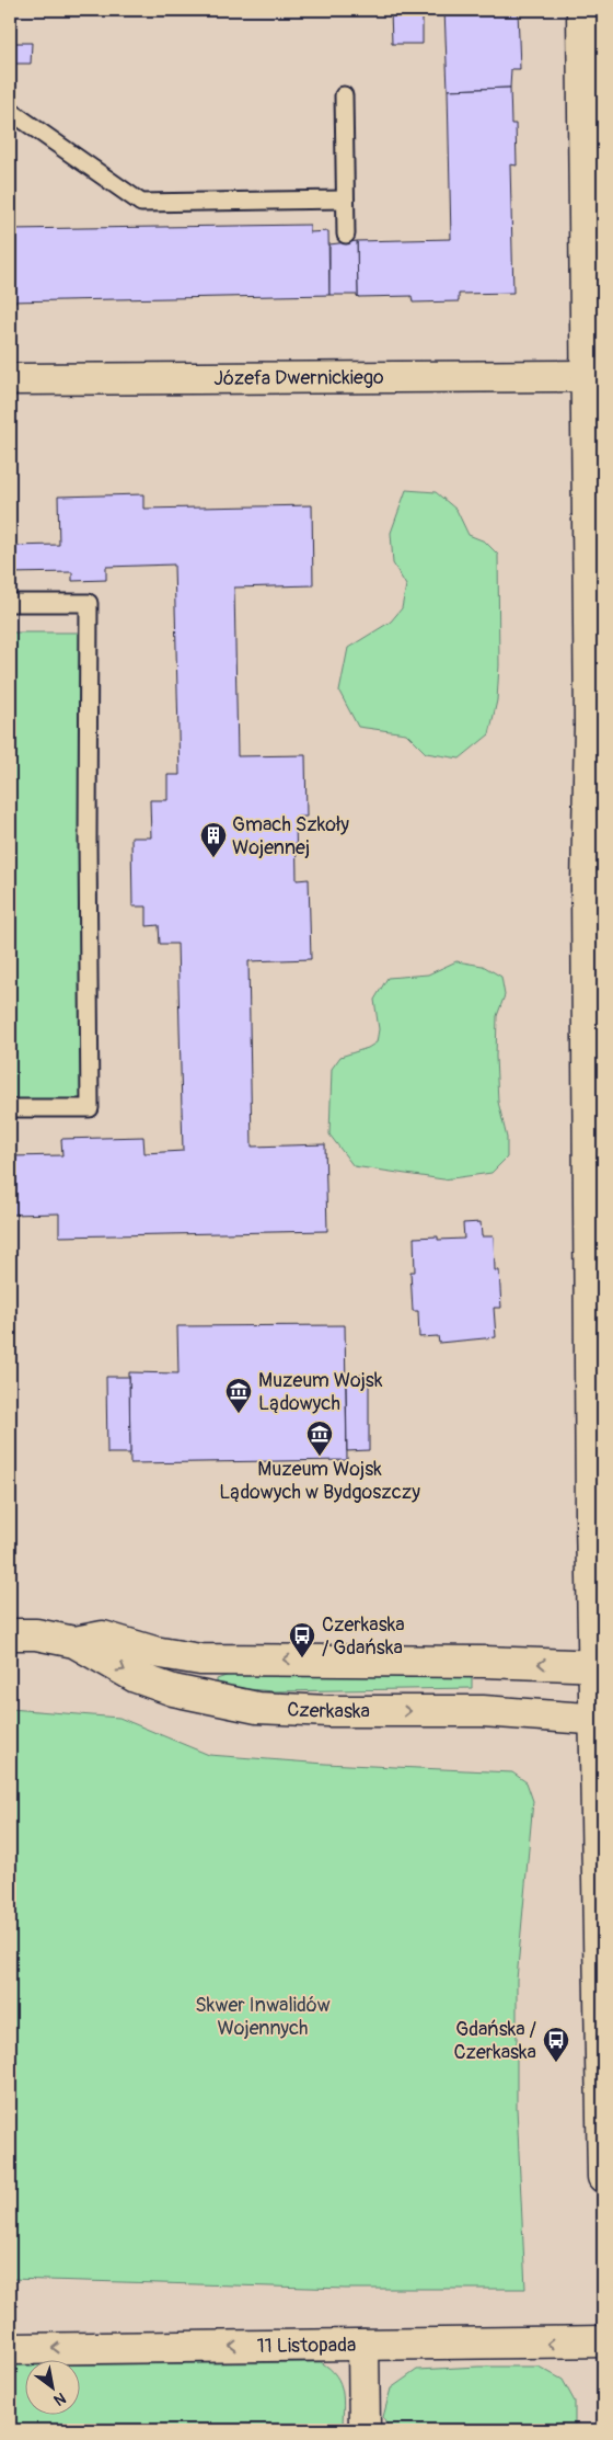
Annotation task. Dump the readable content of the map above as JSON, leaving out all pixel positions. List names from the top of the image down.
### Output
{
  "streets": {
    "street": ["Józefa Dwernickiego", "Czerkaska", "11 Listopada"]
  },
  "one_way": ["11 Listopada"],
  "parks": ["Skwer Inwalidów Wojennych"],
  "places": {
    "building": ["Gmach Szkoły Wojennej"],
    "museum": ["Muzeum Wojsk Lądowych", "Muzeum Wojsk Lądowych w Bydgoszczy"],
    "bus stop": ["Czerkaska / Gdańska", "Gdańska / Czerkaska"]
  },
  "north": "bottom right"
}
